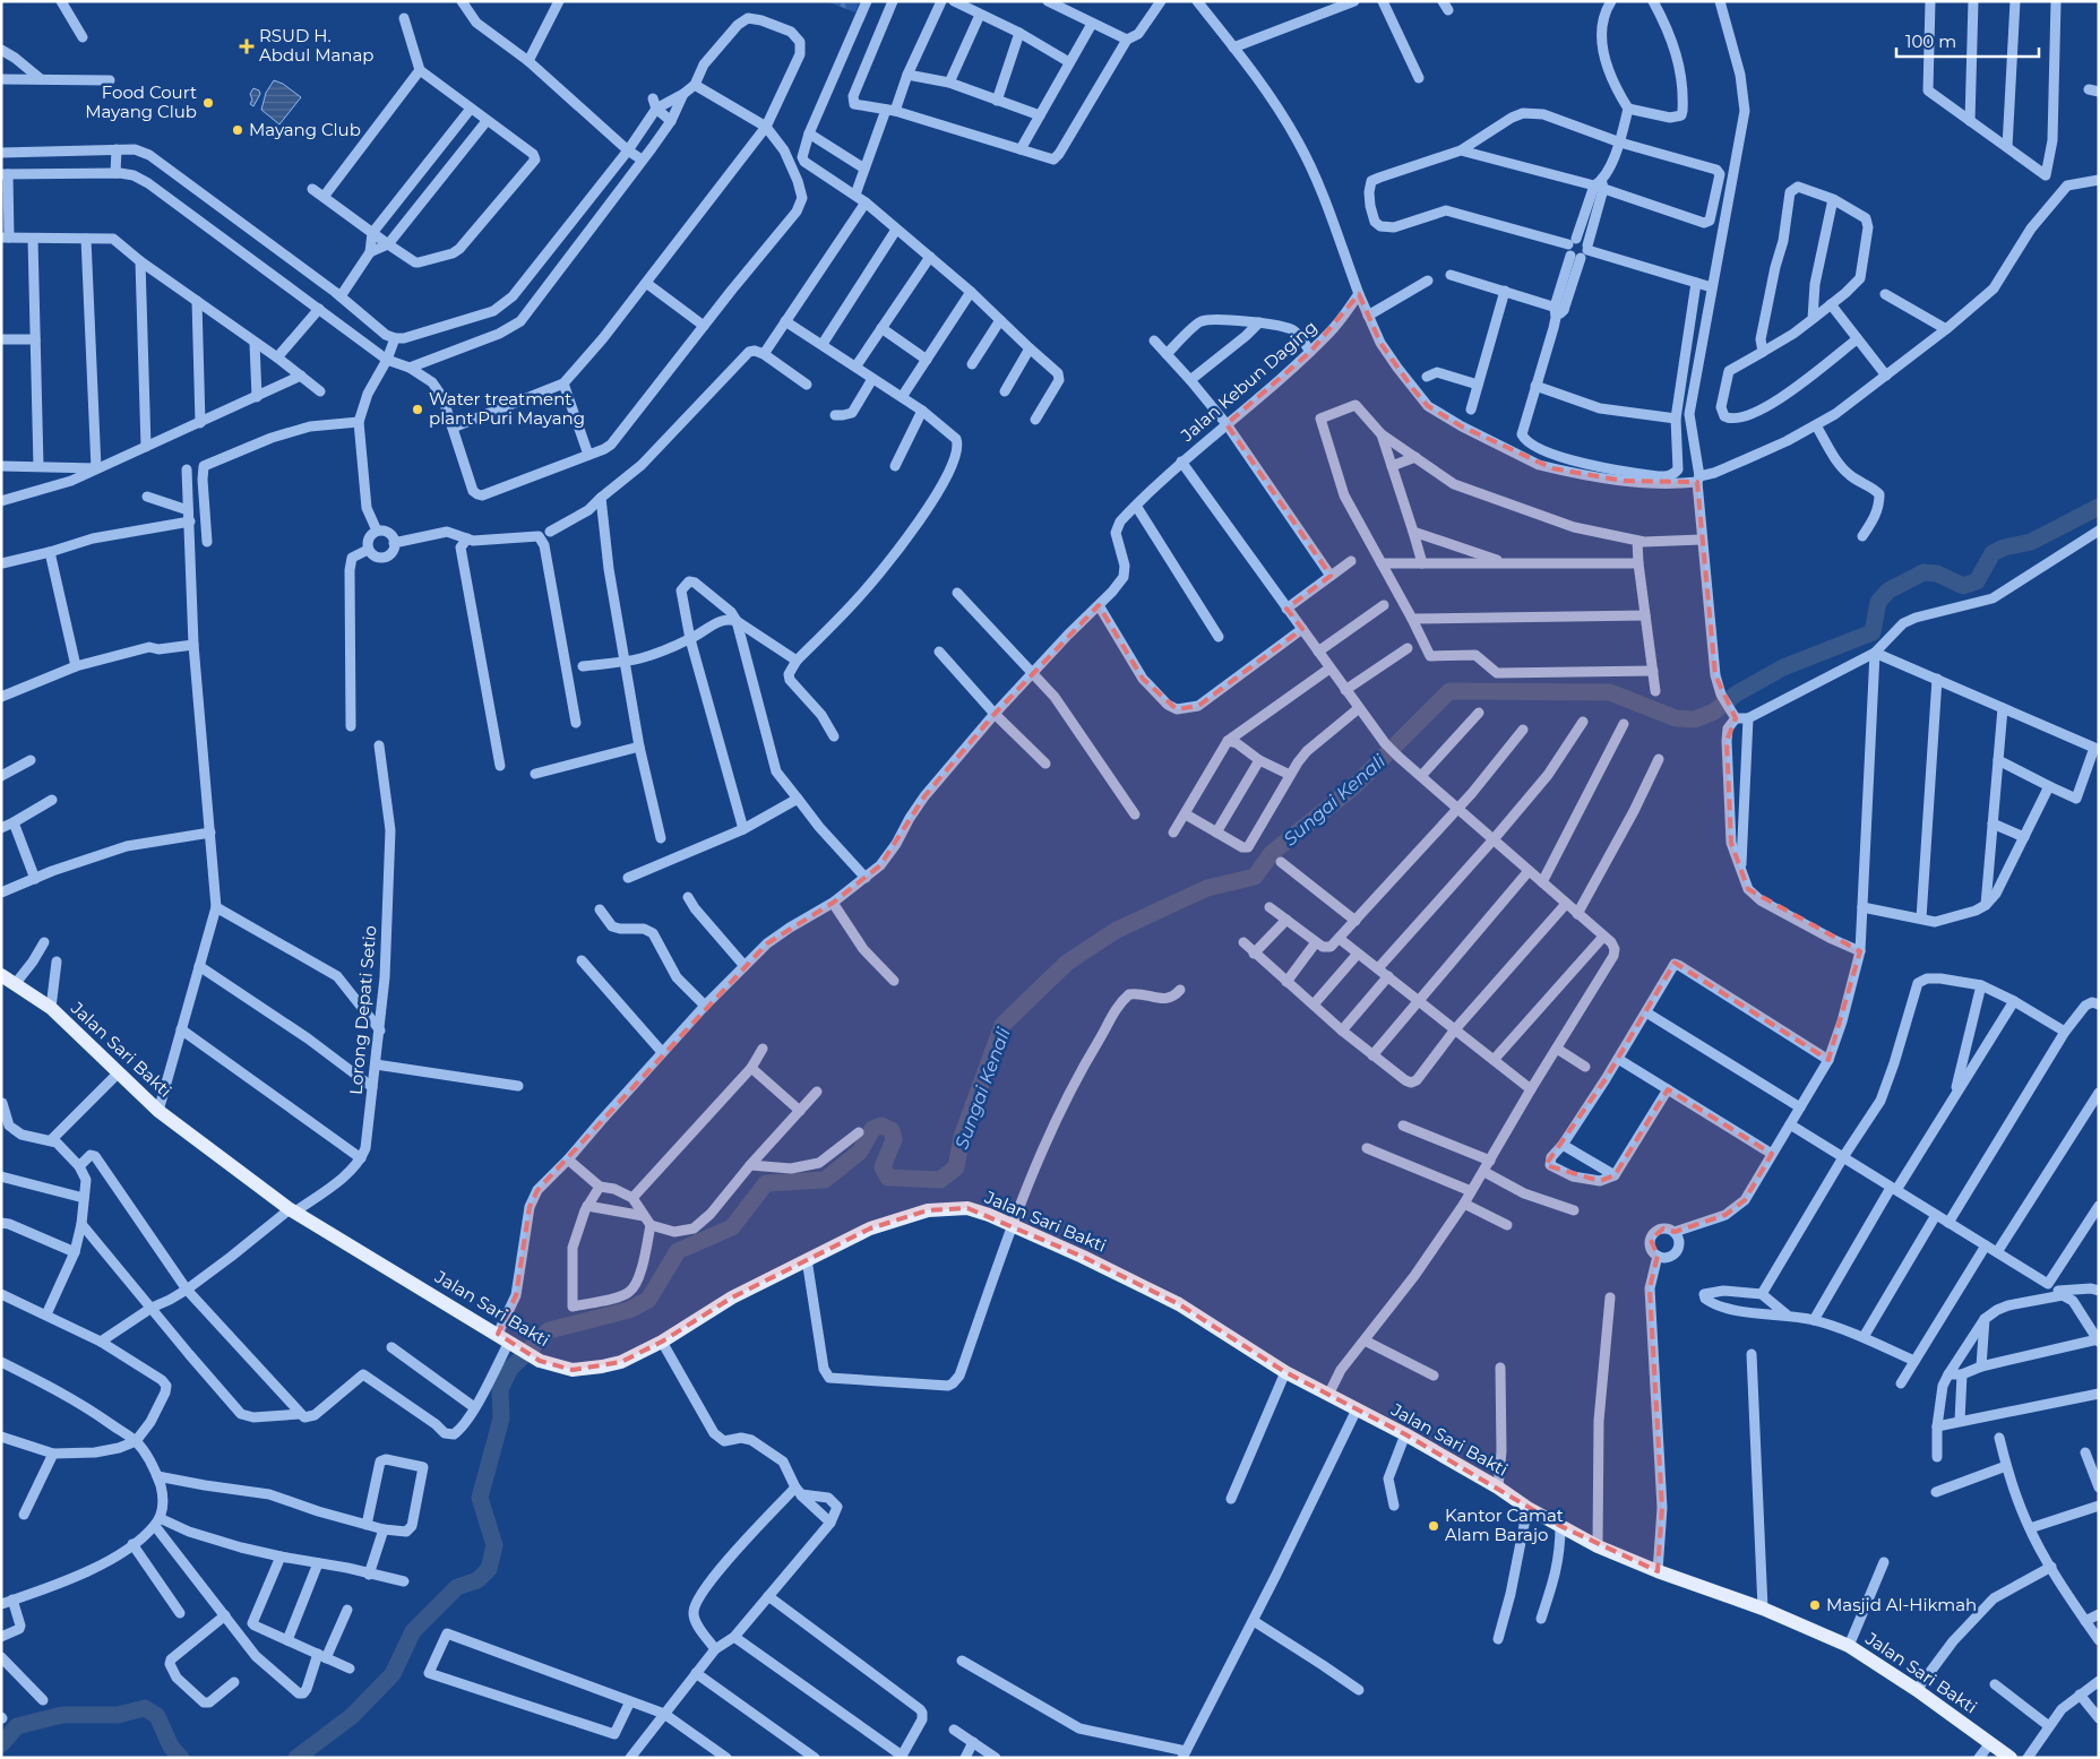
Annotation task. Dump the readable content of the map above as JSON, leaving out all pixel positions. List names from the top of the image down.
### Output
{
  "streets": {
    "main road": ["Jalan Sari Bakti"],
    "street": ["Jalan Kebun Daging", "Lorong Depati Setio"]
  },
  "water": ["Sungai Kenali"],
  "places": {
    "health": ["RSUD H. Abdul Manap"],
    "other": [
      "Food Court Mayang Club",
      "Mayang Club",
      "Water treatment plant Puri Mayang",
      "Kantor Camat Alam Barajo",
      "Masjid Al-Hikmah"
    ]
  },
  "scale_bar": "100 m"
}
